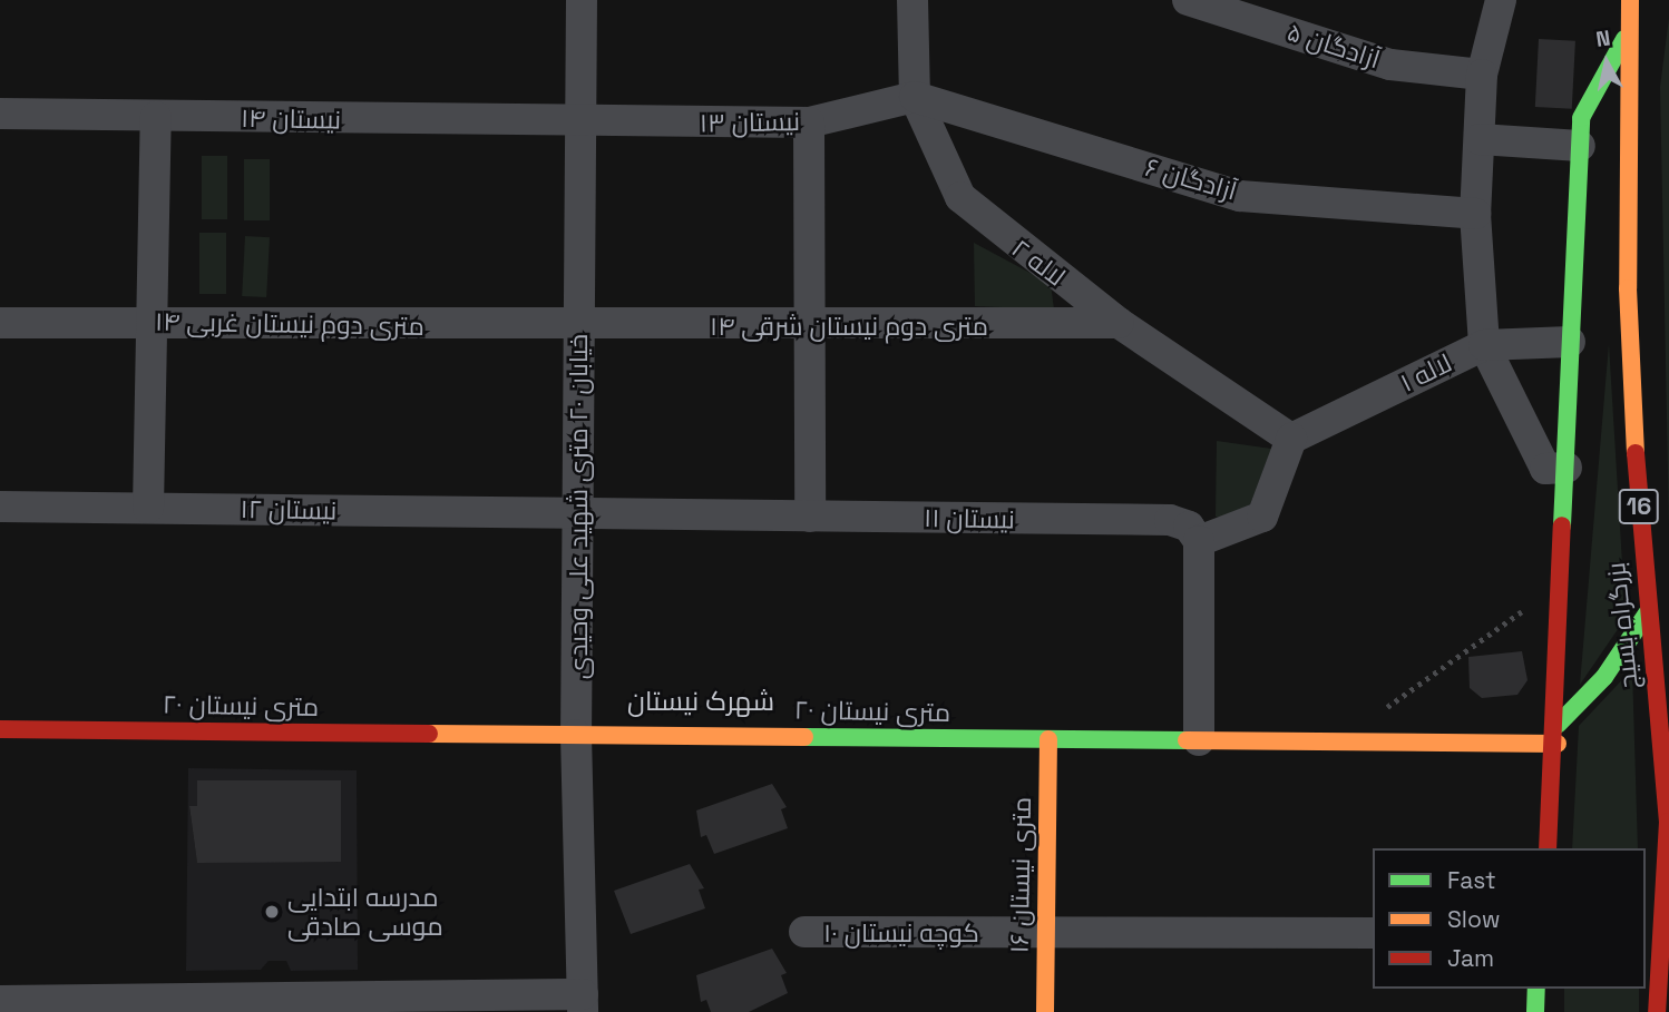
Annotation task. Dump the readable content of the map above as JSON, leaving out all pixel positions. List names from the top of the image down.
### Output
{
  "streets": {
    "main road": [
      "16",
      "بزرگراه بسیج",
      "۲۰ متری نیستان",
      "۱۶ متری نیستان"
    ],
    "street": [
      "آزادگان ۵",
      "نیستان ۱۴",
      "نیستان ۱۳",
      "آزادگان ۶",
      "لاله ۲",
      "۱۴ متری دوم نیستان غربی",
      "۱۴ متری دوم نیستان شرقی",
      "لاله ۱",
      "خیابان ۲۰ متری شهید علی وحیدی",
      "نیستان ۱۲",
      "نیستان ۱۱",
      "کوچه نیستان ۱۰"
    ]
  },
  "crossings": [
    ["نیستان ۱۴", "نیستان ۱۳"],
    ["نیستان ۱۴", "خیابان ۲۰ متری شهید علی وحیدی"],
    ["نیستان ۱۳", "آزادگان ۶"],
    ["نیستان ۱۳", "لاله ۲"],
    ["نیستان ۱۳", "خیابان ۲۰ متری شهید علی وحیدی"],
    ["آزادگان ۶", "لاله ۲"],
    ["لاله ۲", "۱۴ متری دوم نیستان شرقی"],
    ["لاله ۲", "لاله ۱"],
    ["۱۴ متری دوم نیستان غربی", "۱۴ متری دوم نیستان شرقی"],
    ["۱۴ متری دوم نیستان غربی", "خیابان ۲۰ متری شهید علی وحیدی"],
    ["۱۴ متری دوم نیستان شرقی", "خیابان ۲۰ متری شهید علی وحیدی"],
    ["خیابان ۲۰ متری شهید علی وحیدی", "نیستان ۱۲"],
    ["خیابان ۲۰ متری شهید علی وحیدی", "نیستان ۱۱"],
    ["خیابان ۲۰ متری شهید علی وحیدی", "۲۰ متری نیستان"],
    ["نیستان ۱۲", "نیستان ۱۱"],
    ["۲۰ متری نیستان", "۱۶ متری نیستان"],
    ["۱۶ متری نیستان", "کوچه نیستان ۱۰"]
  ],
  "districts": ["شهرک نیستان"],
  "places": ["مدرسه ابتدایی موسی صادقی"],
  "legend": ["Fast", "Slow", "Jam"],
  "north": "top"
}
